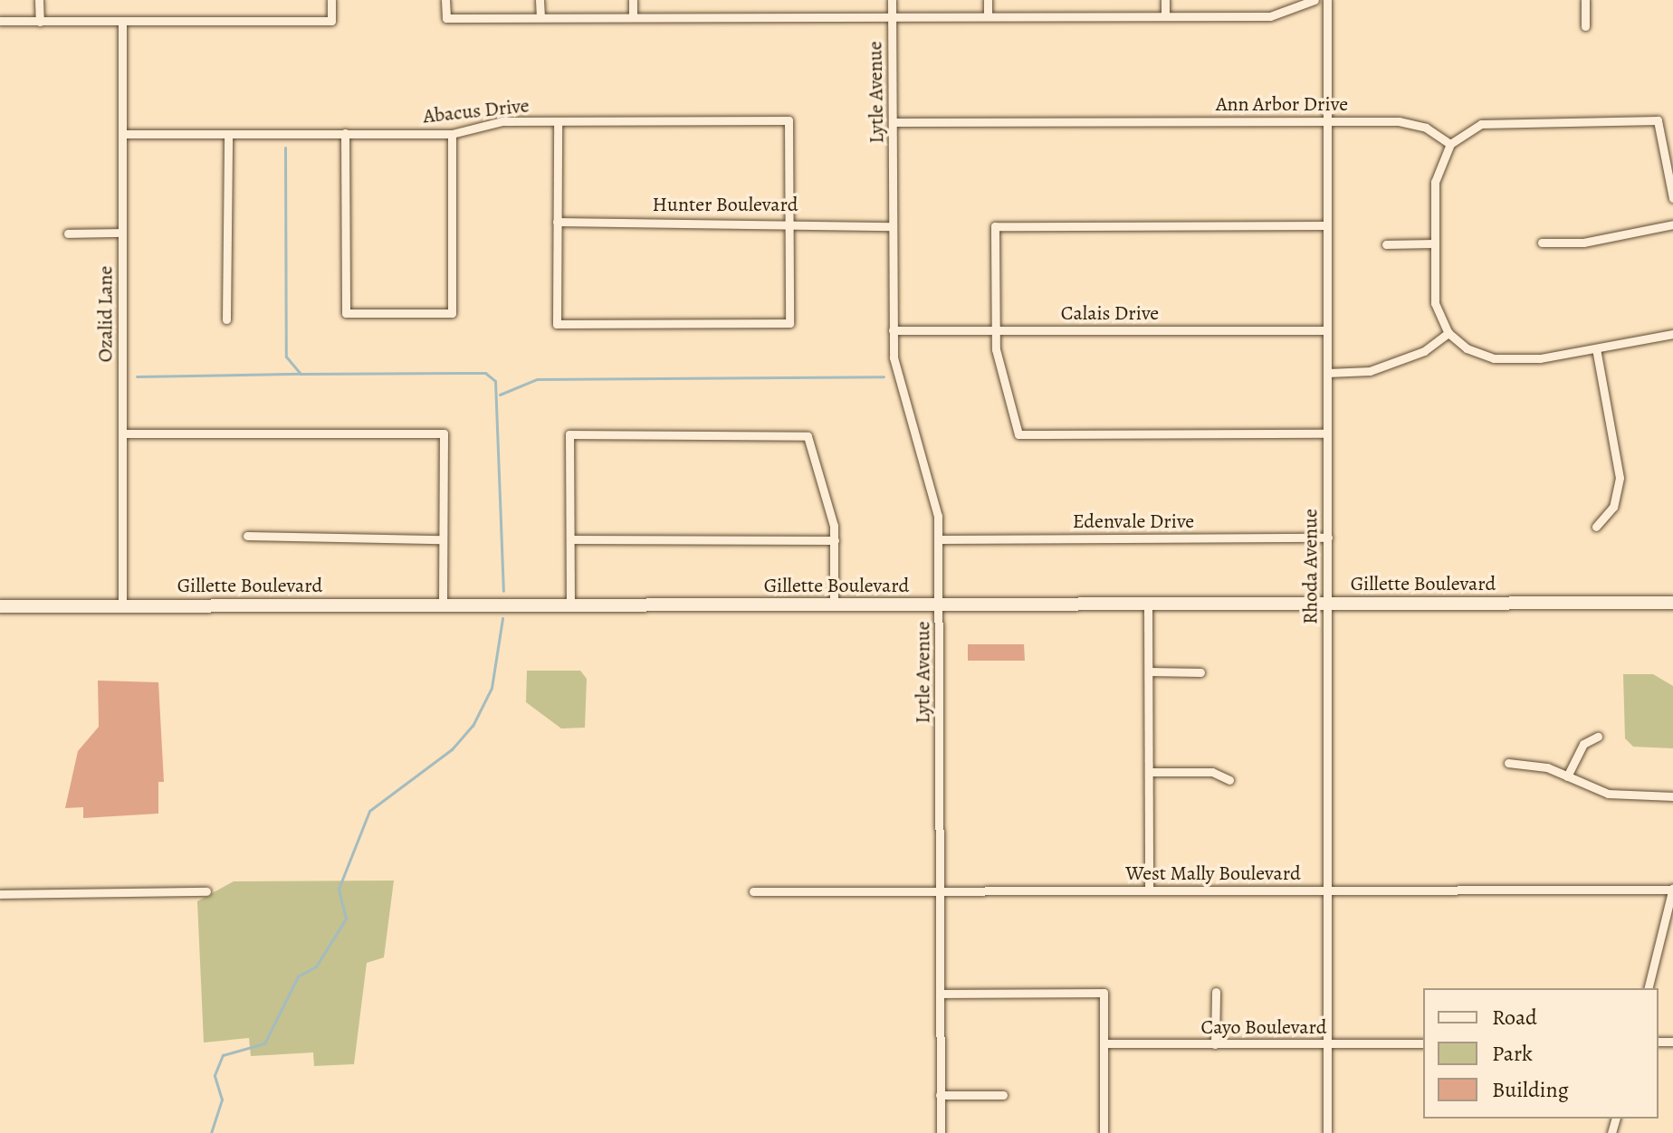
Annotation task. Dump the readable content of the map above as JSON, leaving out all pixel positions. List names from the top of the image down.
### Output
{
  "streets": {
    "main road": ["Gillette Boulevard"],
    "street": [
      "Lytle Avenue",
      "Ann Arbor Drive",
      "Abacus Drive",
      "Hunter Boulevard",
      "Ozalid Lane",
      "Calais Drive",
      "Edenvale Drive",
      "Rhoda Avenue",
      "West Mally Boulevard",
      "Cayo Boulevard"
    ]
  },
  "crossings": [
    ["Lytle Avenue", "Ann Arbor Drive"],
    ["Lytle Avenue", "Hunter Boulevard"],
    ["Lytle Avenue", "Calais Drive"],
    ["Lytle Avenue", "Edenvale Drive"],
    ["Lytle Avenue", "Gillette Boulevard"],
    ["Lytle Avenue", "West Mally Boulevard"],
    ["Ann Arbor Drive", "Rhoda Avenue"],
    ["Abacus Drive", "Hunter Boulevard"],
    ["Abacus Drive", "Ozalid Lane"],
    ["Ozalid Lane", "Gillette Boulevard"],
    ["Calais Drive", "Rhoda Avenue"],
    ["Edenvale Drive", "Rhoda Avenue"],
    ["Rhoda Avenue", "Gillette Boulevard"],
    ["Rhoda Avenue", "West Mally Boulevard"],
    ["Rhoda Avenue", "Cayo Boulevard"]
  ],
  "legend": ["Road", "Park", "Building"]
}
